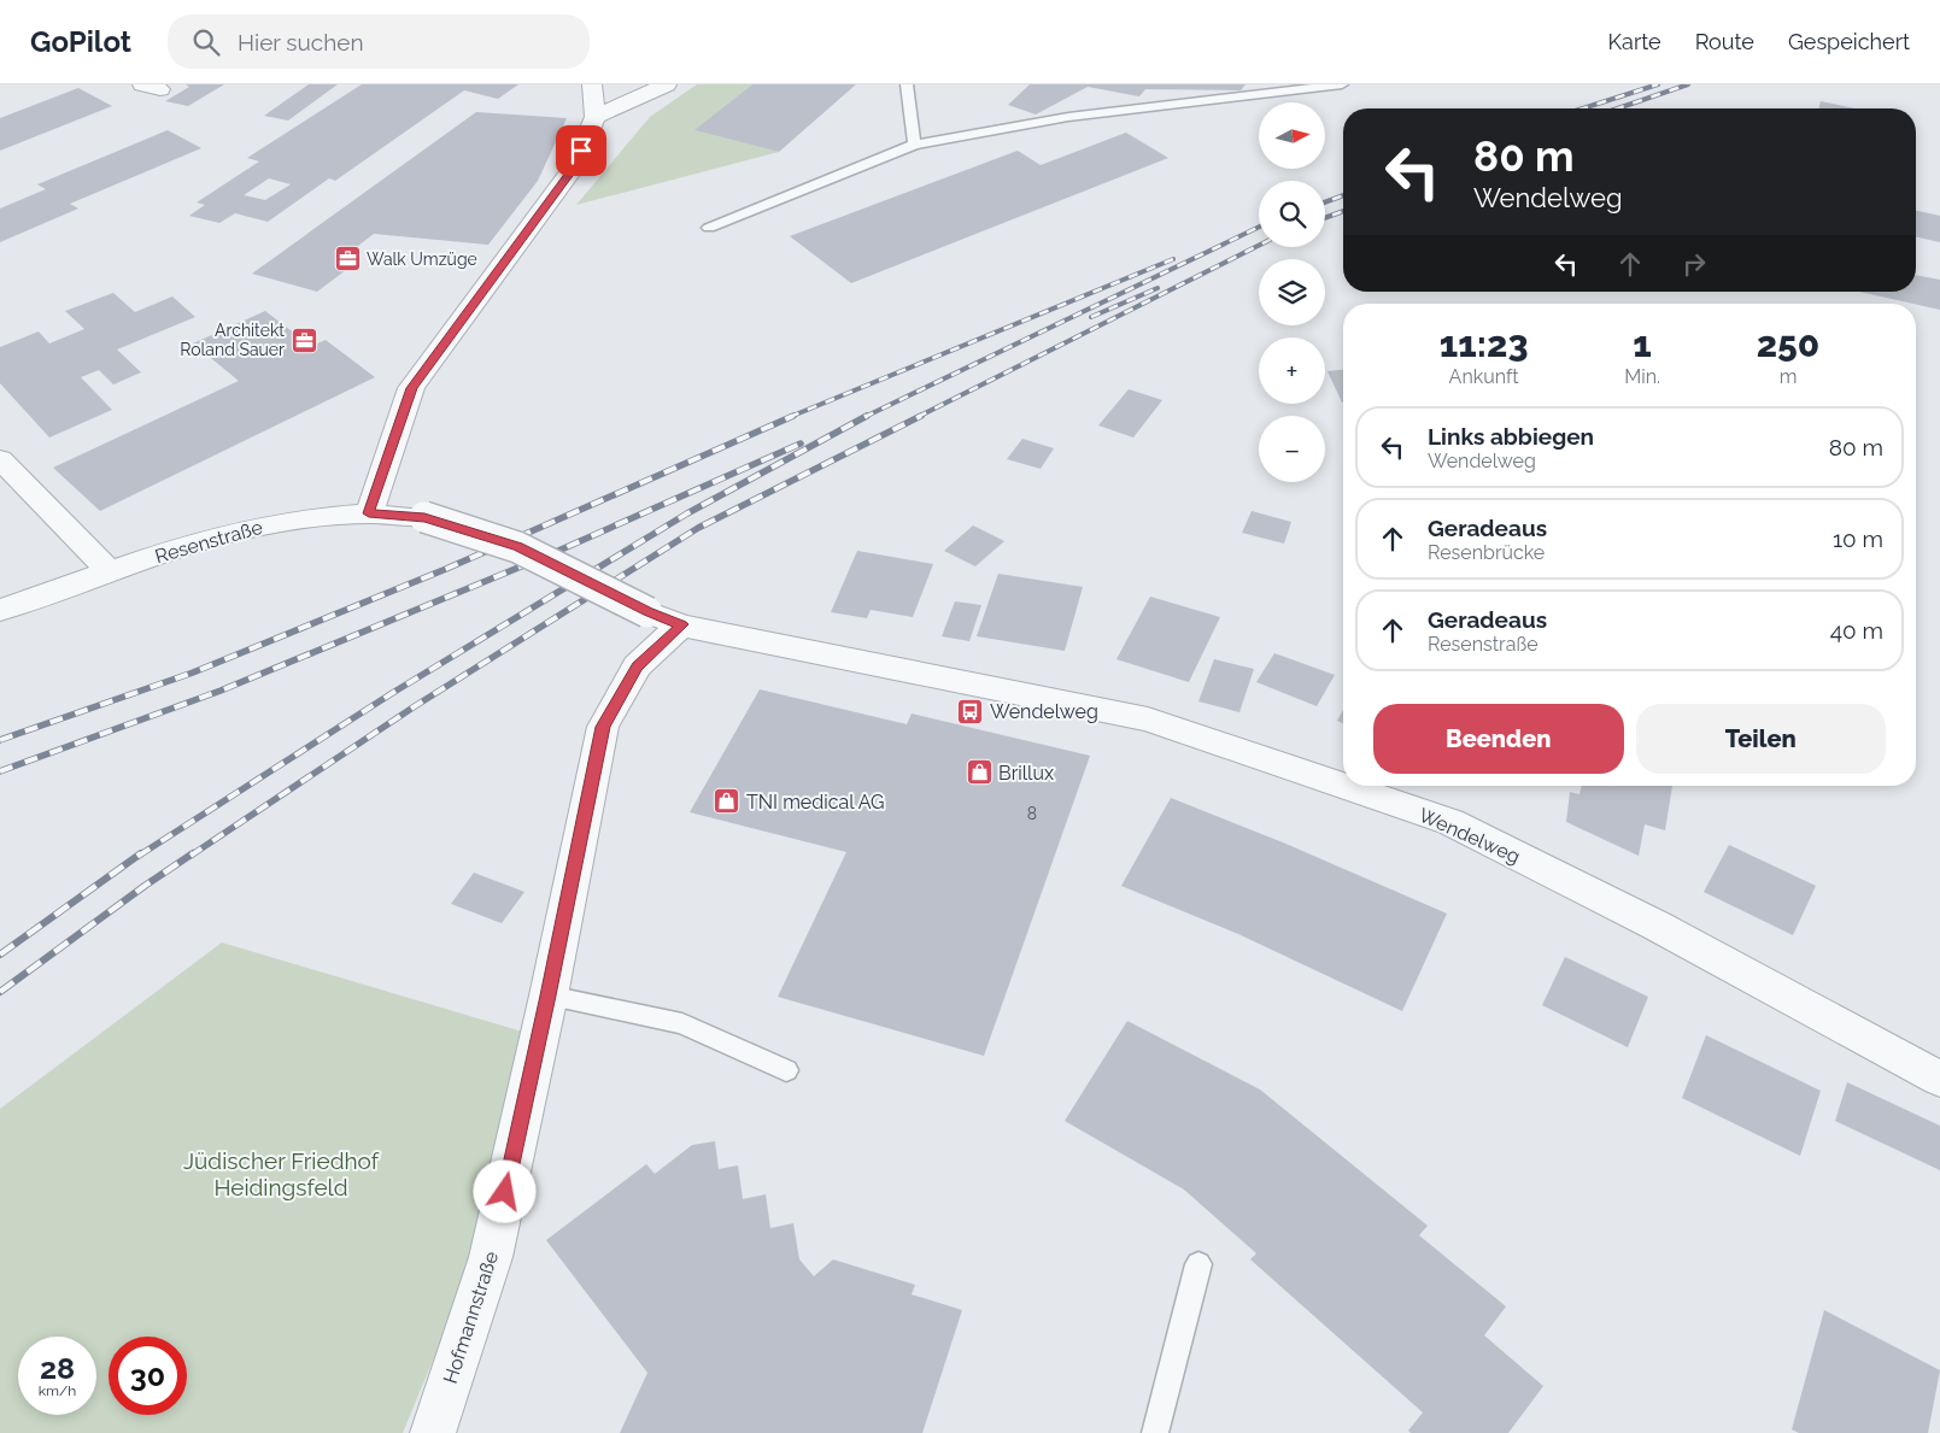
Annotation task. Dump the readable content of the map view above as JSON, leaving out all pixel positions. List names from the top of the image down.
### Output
{
  "streets": {
    "street": ["Resenstraße", "Wendelweg", "Hofmannstraße"]
  },
  "crossings": [
    ["Resenstraße", "Wendelweg"],
    ["Wendelweg", "Hofmannstraße"]
  ],
  "parks": ["Jüdischer Friedhof Heidingsfeld"],
  "places": {
    "office": ["Walk Umzüge", "Architekt Roland Sauer"],
    "bus stop": ["Wendelweg"],
    "shop": ["Brillux", "TNI medical AG"]
  },
  "house_numbers": ["8"],
  "north": "right",
  "page": {
    "header": "GoPilot",
    "search": "Hier suchen",
    "nav": ["Karte", "Route", "Gespeichert"],
    "map_buttons": ["+", "−"],
    "turn": ["80 m", "Wendelweg"],
    "eta": [
      "11:23",
      "Ankunft",
      "1",
      "Min.",
      "250",
      "m"
    ],
    "list": [
      {
        "name": "Links abbiegen",
        "note": "Wendelweg",
        "value": "80 m"
      },
      {
        "name": "Geradeaus",
        "note": "Resenbrücke",
        "value": "10 m"
      },
      {
        "name": "Geradeaus",
        "note": "Resenstraße",
        "value": "40 m"
      }
    ],
    "buttons": ["Beenden", "Teilen"],
    "speed": "28 km/h",
    "limit": "30"
  }
}
